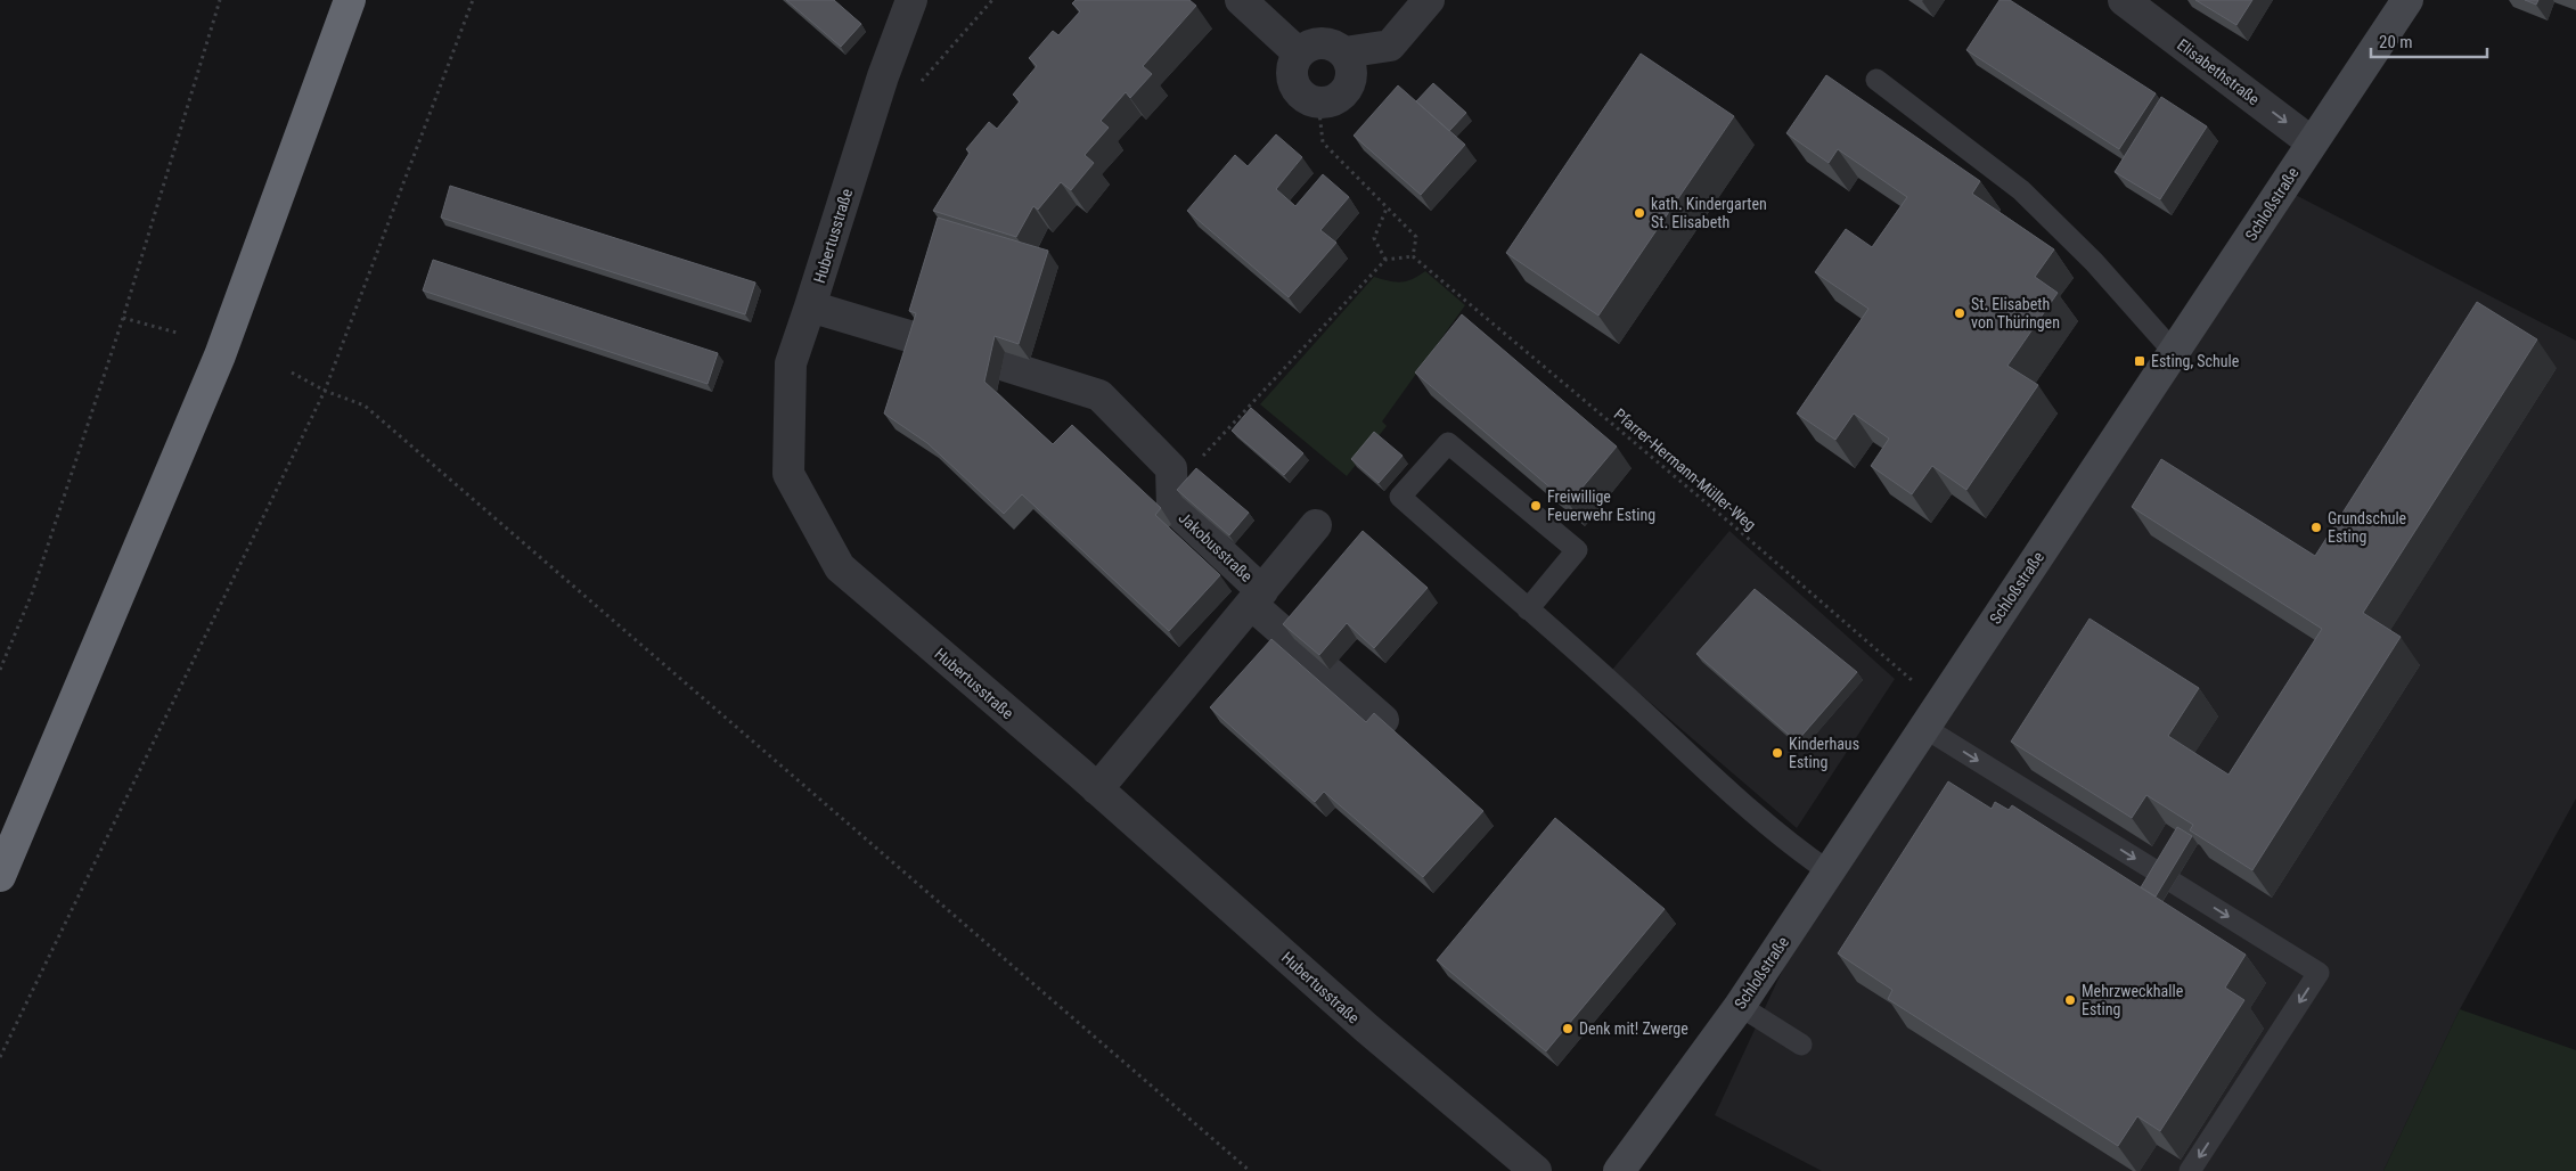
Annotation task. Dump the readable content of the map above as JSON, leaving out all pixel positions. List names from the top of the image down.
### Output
{
  "streets": {
    "street": [
      "Elisabethstraße",
      "Schloßstraße",
      "Hubertusstraße",
      "Jakobusstraße"
    ],
    "path": ["Pfarrer-Hermann-Müller-Weg"]
  },
  "crossings": [
    ["Elisabethstraße", "Schloßstraße"],
    ["Schloßstraße", "Pfarrer-Hermann-Müller-Weg"],
    ["Hubertusstraße", "Jakobusstraße"]
  ],
  "one_way": ["Elisabethstraße"],
  "places": {
    "other": [
      "kath. Kindergarten St. Elisabeth",
      "St. Elisabeth von Thüringen",
      "Freiwillige Feuerwehr Esting",
      "Grundschule Esting",
      "Kinderhaus Esting",
      "Mehrzweckhalle Esting",
      "Denk mit! Zwerge"
    ],
    "transit": ["Esting, Schule"]
  },
  "scale_bar": "20 m"
}
